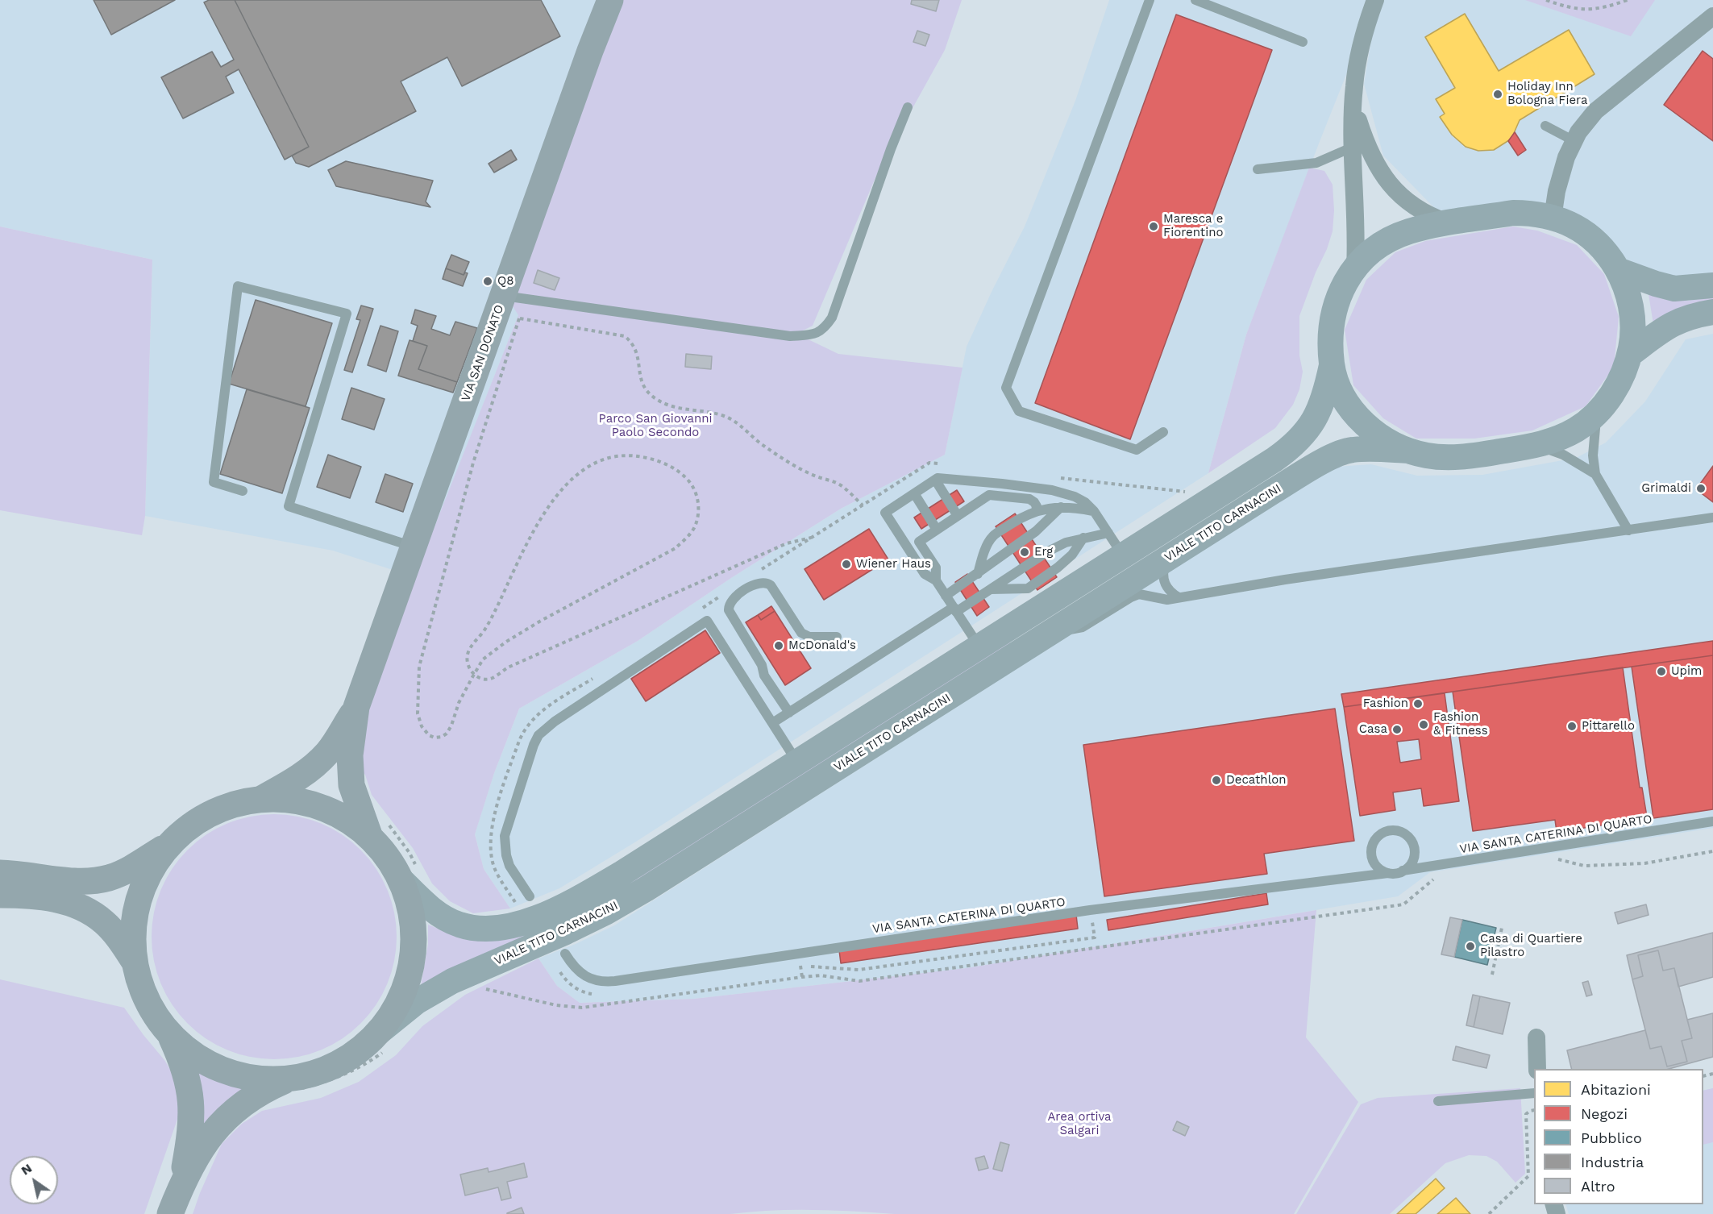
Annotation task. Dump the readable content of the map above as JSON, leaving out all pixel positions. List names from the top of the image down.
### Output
{
  "streets": {
    "main road": ["VIA SAN DONATO", "VIALE TITO CARNACINI"],
    "lane": ["VIA SANTA CATERINA DI QUARTO"]
  },
  "parks": ["Parco San Giovanni Paolo Secondo", "Area ortiva Salgari"],
  "places": [
    "Holiday Inn Bologna Fiera",
    "Maresca e Fiorentino",
    "Q8",
    "Grimaldi",
    "Erg",
    "Wiener Haus",
    "McDonald's",
    "Upim",
    "Fashion",
    "Fashion & Fitness",
    "Pittarello",
    "Casa",
    "Decathlon",
    "Casa di Quartiere Pilastro"
  ],
  "legend": [
    "Abitazioni",
    "Negozi",
    "Pubblico",
    "Industria",
    "Altro"
  ],
  "north": "top left"
}
